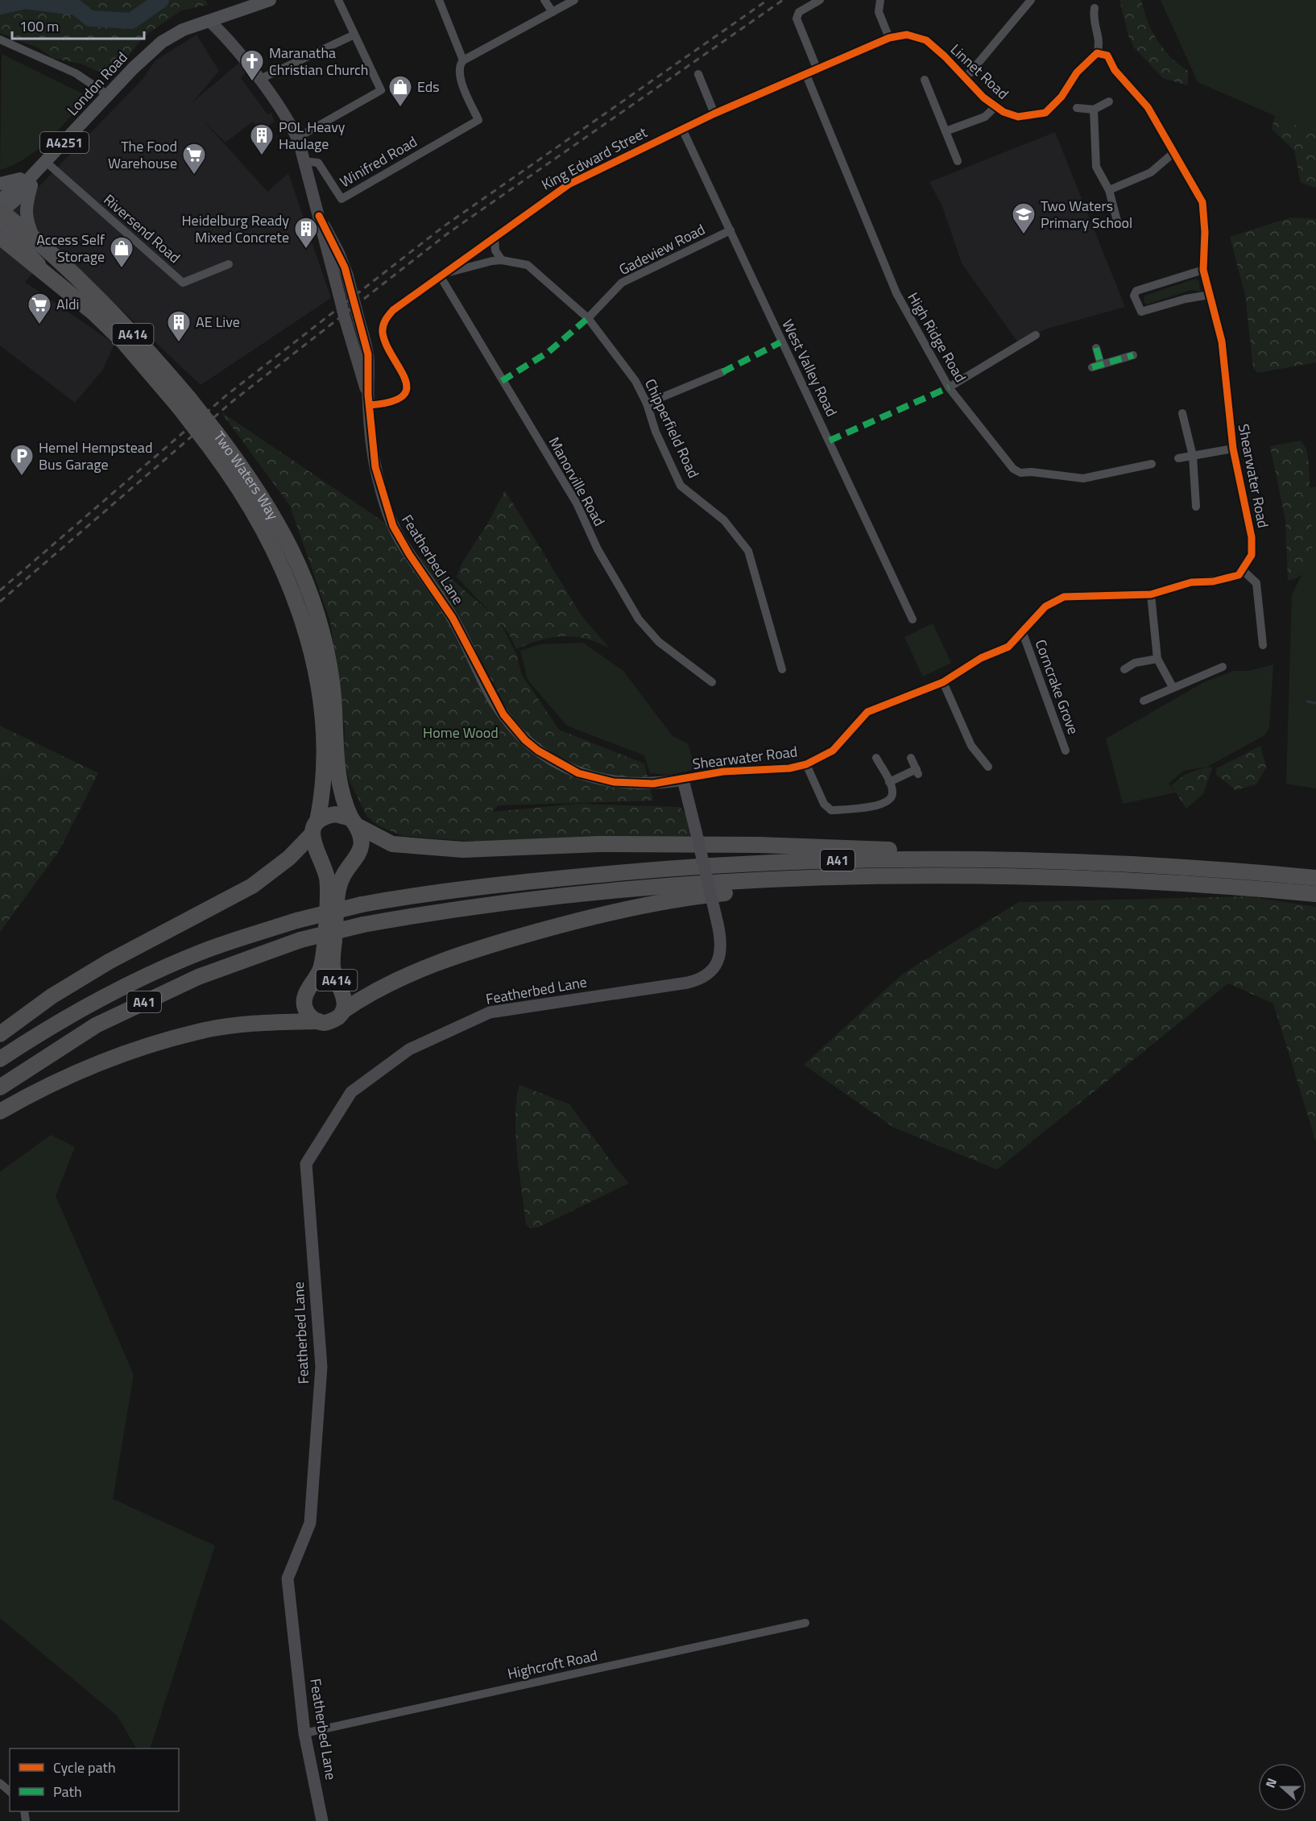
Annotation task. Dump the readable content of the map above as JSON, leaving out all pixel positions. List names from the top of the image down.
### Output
{
  "streets": {
    "highway": ["A414", "Two Waters Way", "A41"],
    "main road": ["London Road", "A4251"],
    "street": [
      "Linnet Road",
      "King Edward Street",
      "Winifred Road",
      "Riversend Road",
      "Gadeview Road",
      "High Ridge Road",
      "West Valley Road",
      "Chipperfield Road",
      "Shearwater Road",
      "Manorville Road",
      "Featherbed Lane",
      "Corncrake Grove",
      "Highcroft Road"
    ]
  },
  "crossings": [
    ["Linnet Road", "King Edward Street"],
    ["Linnet Road", "Shearwater Road"],
    ["London Road", "Riversend Road"],
    ["London Road", "Two Waters Way"],
    ["London Road", "Featherbed Lane"],
    ["King Edward Street", "High Ridge Road"],
    ["King Edward Street", "West Valley Road"],
    ["King Edward Street", "Chipperfield Road"],
    ["King Edward Street", "Manorville Road"],
    ["King Edward Street", "Featherbed Lane"],
    ["Winifred Road", "Featherbed Lane"],
    ["Gadeview Road", "West Valley Road"],
    ["Gadeview Road", "Chipperfield Road"],
    ["A414", "Two Waters Way"],
    ["A414", "A41"],
    ["Chipperfield Road", "Manorville Road"],
    ["Shearwater Road", "Featherbed Lane"],
    ["Shearwater Road", "Corncrake Grove"],
    ["Featherbed Lane", "Highcroft Road"]
  ],
  "parks": ["Home Wood"],
  "places": {
    "church": ["Maranatha Christian Church"],
    "shop": ["Eds", "Access Self Storage"],
    "building": ["POL Heavy Haulage", "Heidelburg Ready Mixed Concrete", "AE Live"],
    "supermarket": ["The Food Warehouse", "Aldi"],
    "school or university": ["Two Waters Primary School"],
    "parking": ["Hemel Hempstead Bus Garage"]
  },
  "legend": ["Cycle path", "Path"],
  "scale_bar": "100 m",
  "north": "left"
}
